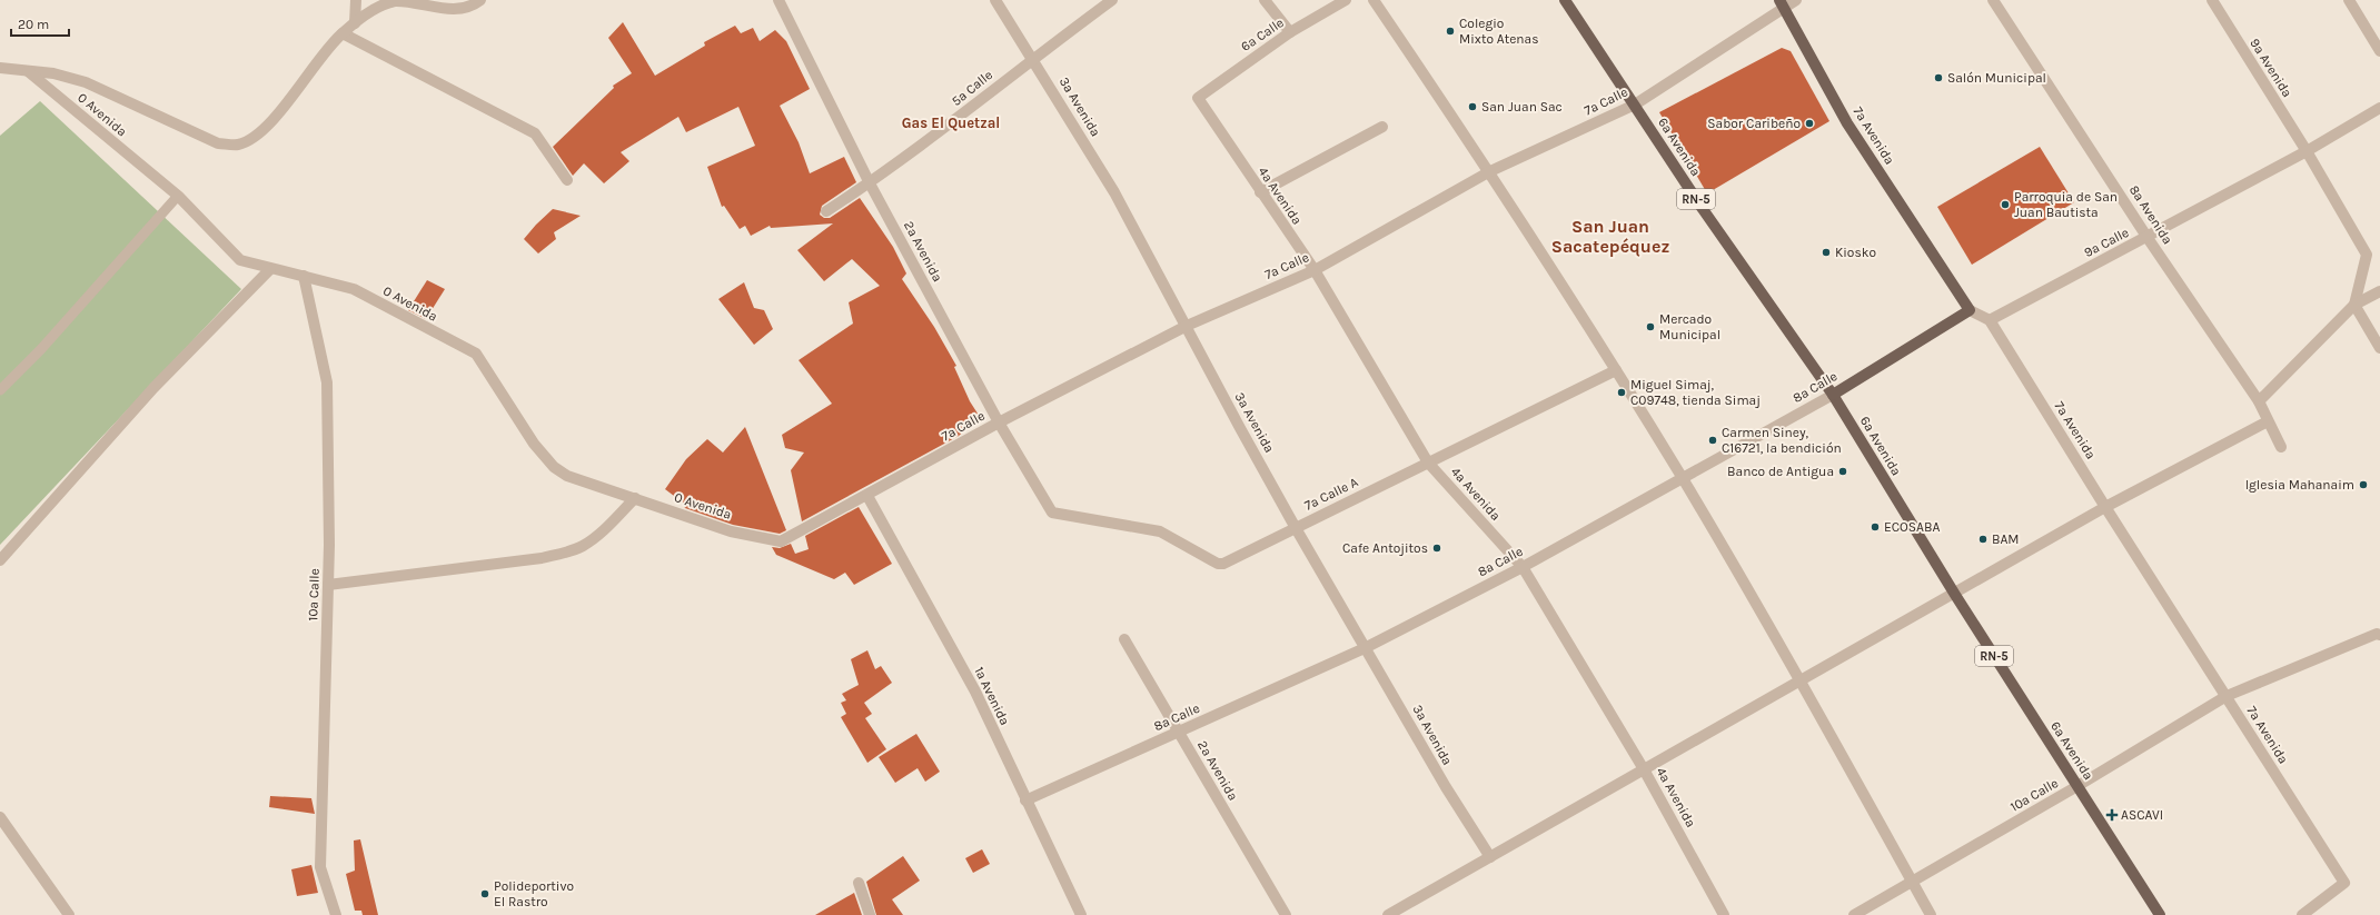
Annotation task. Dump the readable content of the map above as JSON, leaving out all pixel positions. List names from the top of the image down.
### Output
{
  "streets": {
    "main road": [
      "7a Avenida",
      "6a Avenida",
      "RN-5",
      "8a Calle"
    ],
    "street": [
      "6a Calle",
      "9a Avenida",
      "5a Calle",
      "7a Calle",
      "3a Avenida",
      "0 Avenida",
      "4a Avenida",
      "8a Avenida",
      "9a Calle",
      "2a Avenida",
      "7a Calle A",
      "10a Calle",
      "1a Avenida"
    ]
  },
  "crossings": [
    ["6a Calle", "4a Avenida"],
    ["9a Avenida", "9a Calle"],
    ["5a Calle", "3a Avenida"],
    ["5a Calle", "2a Avenida"],
    ["7a Calle", "3a Avenida"],
    ["7a Calle", "0 Avenida"],
    ["7a Calle", "7a Avenida"],
    ["7a Calle", "6a Avenida"],
    ["7a Calle", "4a Avenida"],
    ["7a Calle", "2a Avenida"],
    ["7a Calle", "1a Avenida"],
    ["3a Avenida", "8a Calle"],
    ["3a Avenida", "7a Calle A"],
    ["0 Avenida", "10a Calle"],
    ["7a Avenida", "9a Calle"],
    ["7a Avenida", "8a Calle"],
    ["7a Avenida", "10a Calle"],
    ["6a Avenida", "8a Calle"],
    ["6a Avenida", "10a Calle"],
    ["4a Avenida", "8a Calle"],
    ["4a Avenida", "7a Calle A"],
    ["8a Avenida", "9a Calle"],
    ["2a Avenida", "8a Calle"],
    ["2a Avenida", "7a Calle A"],
    ["8a Calle", "1a Avenida"]
  ],
  "districts": ["Gas El Quetzal", "San Juan Sacatepéquez"],
  "places": {
    "other": [
      "Colegio Mixto Atenas",
      "Salón Municipal",
      "San Juan Sac",
      "Sabor Caribeño",
      "Parroquia de San Juan Bautista",
      "Kiosko",
      "Mercado Municipal",
      "Miguel Simaj, C09748, tienda Simaj",
      "Carmen Siney, C16721, la bendición",
      "Banco de Antigua",
      "Iglesia Mahanaim",
      "ECOSABA",
      "BAM",
      "Cafe Antojitos",
      "Polideportivo El Rastro"
    ],
    "health": ["ASCAVI"]
  },
  "scale_bar": "20 m"
}
